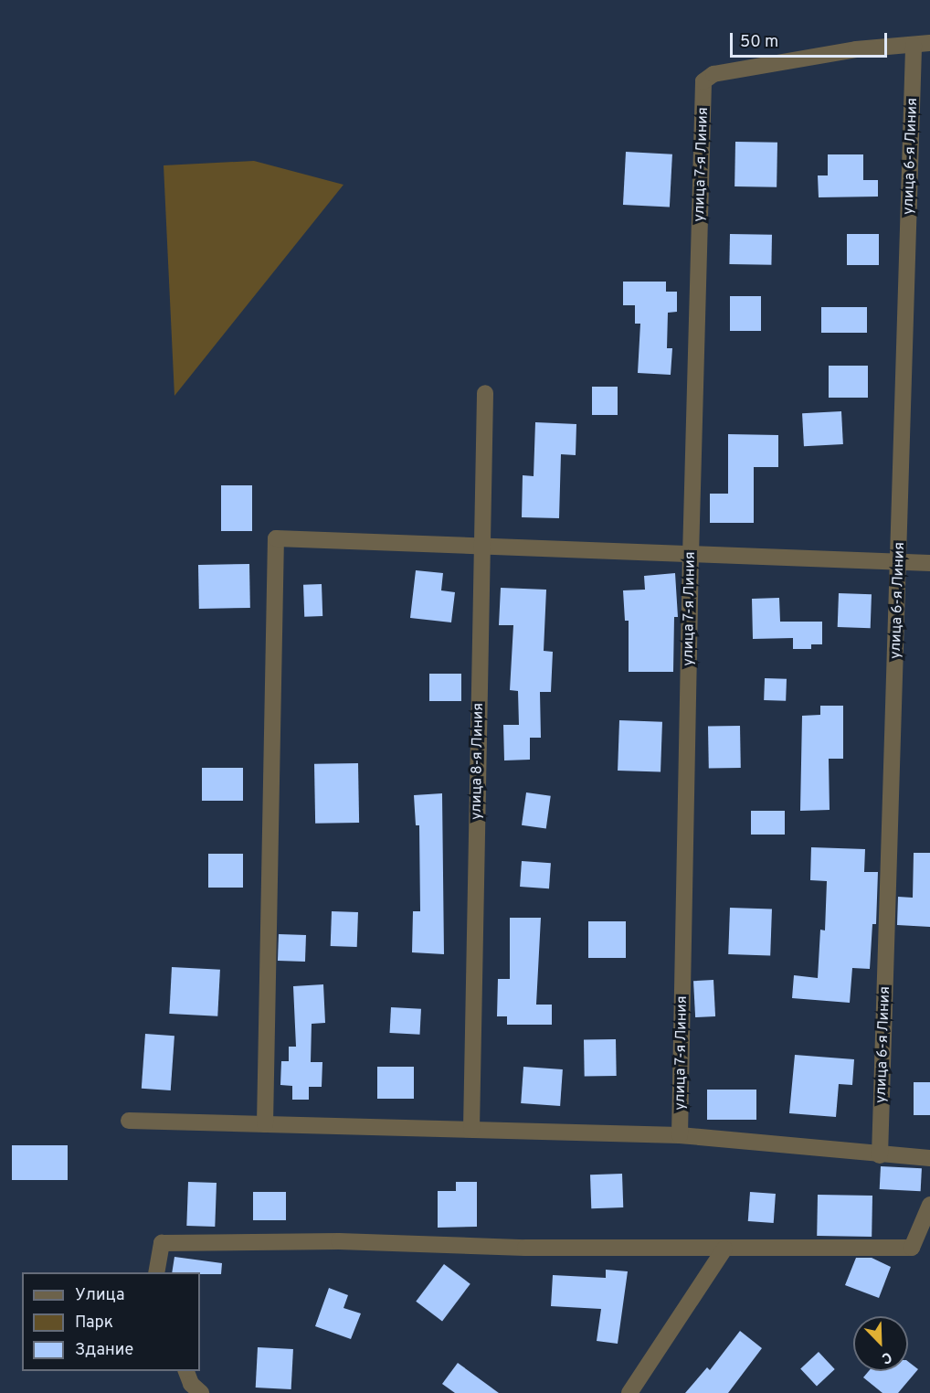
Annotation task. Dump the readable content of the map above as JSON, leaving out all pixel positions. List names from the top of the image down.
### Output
{
  "streets": {
    "street": ["улица 6-я Линия", "улица 7-я Линия", "улица 8-я Линия"]
  },
  "crossings": [
    ["улица 6-я Линия", "улица 7-я Линия"]
  ],
  "legend": ["Улица", "Парк", "Здание"],
  "scale_bar": "50 m",
  "north": "bottom right"
}
